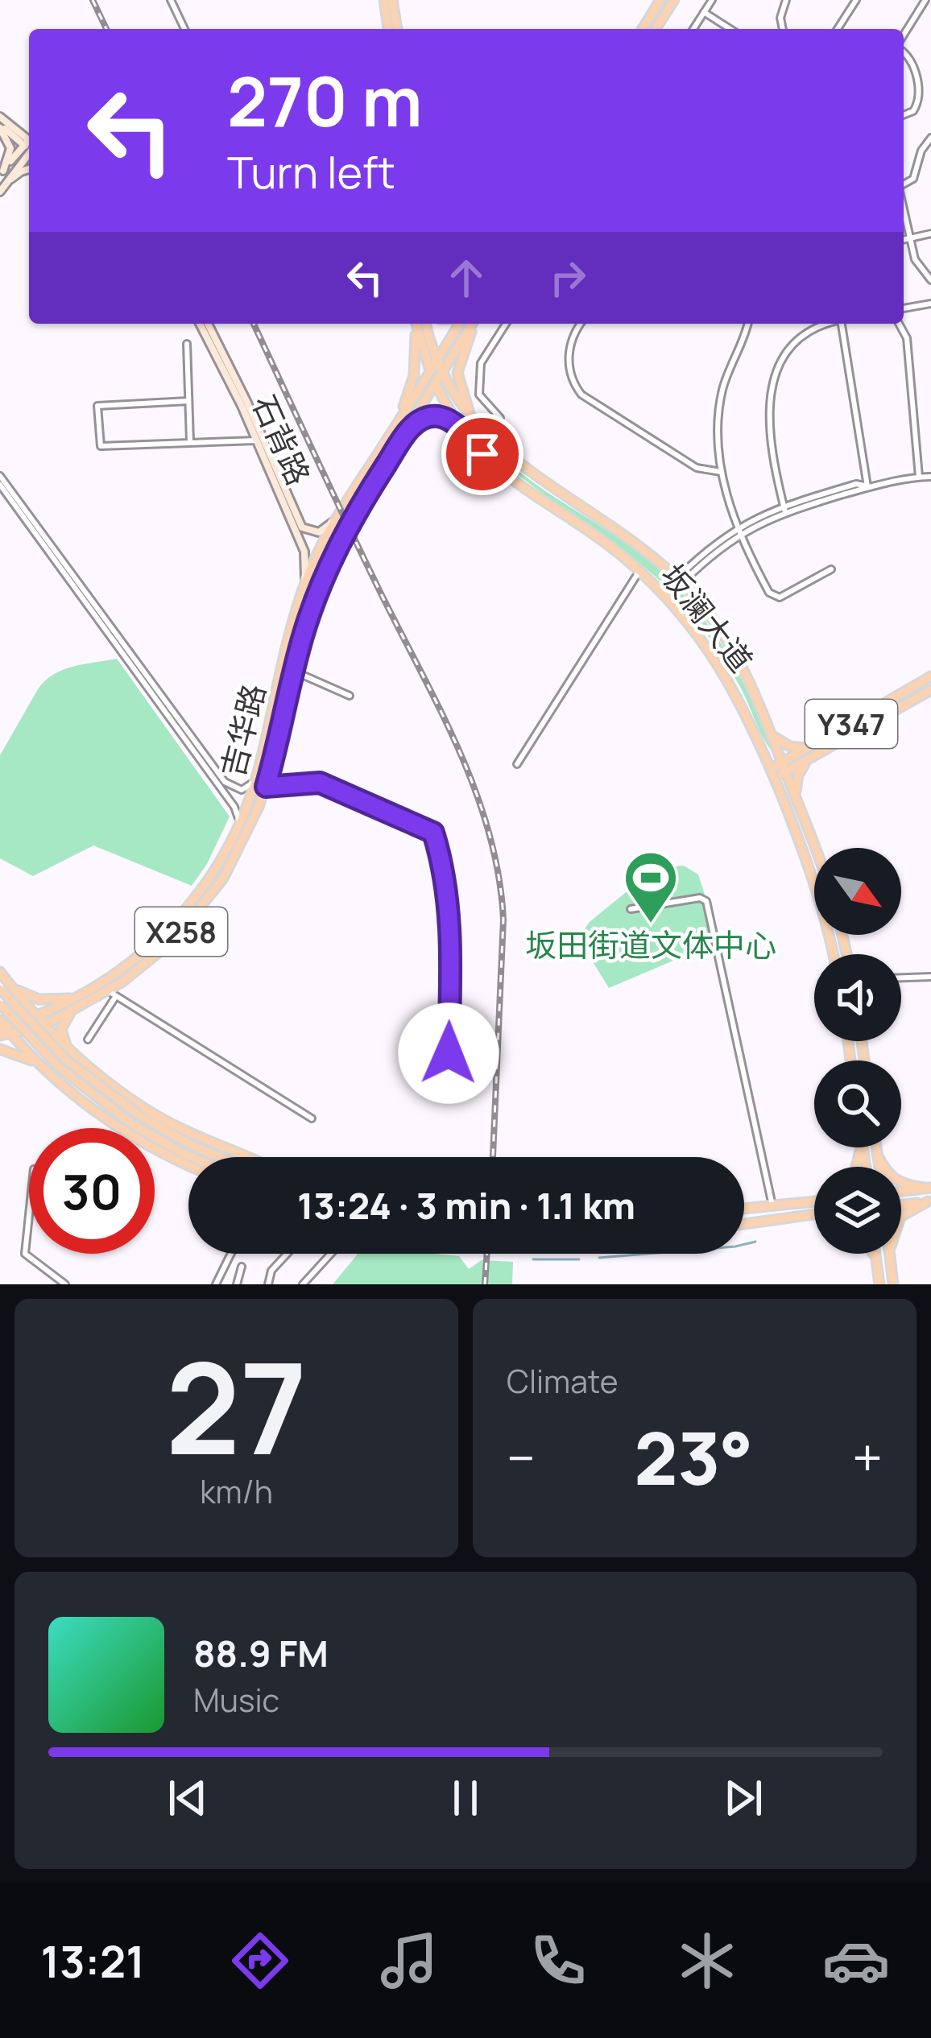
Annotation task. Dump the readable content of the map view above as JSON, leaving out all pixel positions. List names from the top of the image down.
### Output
{
  "streets": {
    "main road": [
      "石背路",
      "坂澜大道",
      "Y347",
      "吉华路",
      "X258"
    ]
  },
  "crossings": [
    ["石背路", "吉华路"],
    ["坂澜大道", "Y347"],
    ["坂澜大道", "吉华路"],
    ["吉华路", "X258"]
  ],
  "places": {
    "sports": ["坂田街道文体中心"]
  },
  "north": "bottom right",
  "page": {
    "turn": ["270 m", "Turn left"],
    "limit": "30",
    "trip": "13:24 · 3 min · 1.1 km",
    "tile": [
      ["27", "km/h"],
      "Climate"
    ],
    "heat": ["−", "23°", "+"],
    "song": ["88.9 FM", "Music"],
    "tabs": "13:21"
  }
}
